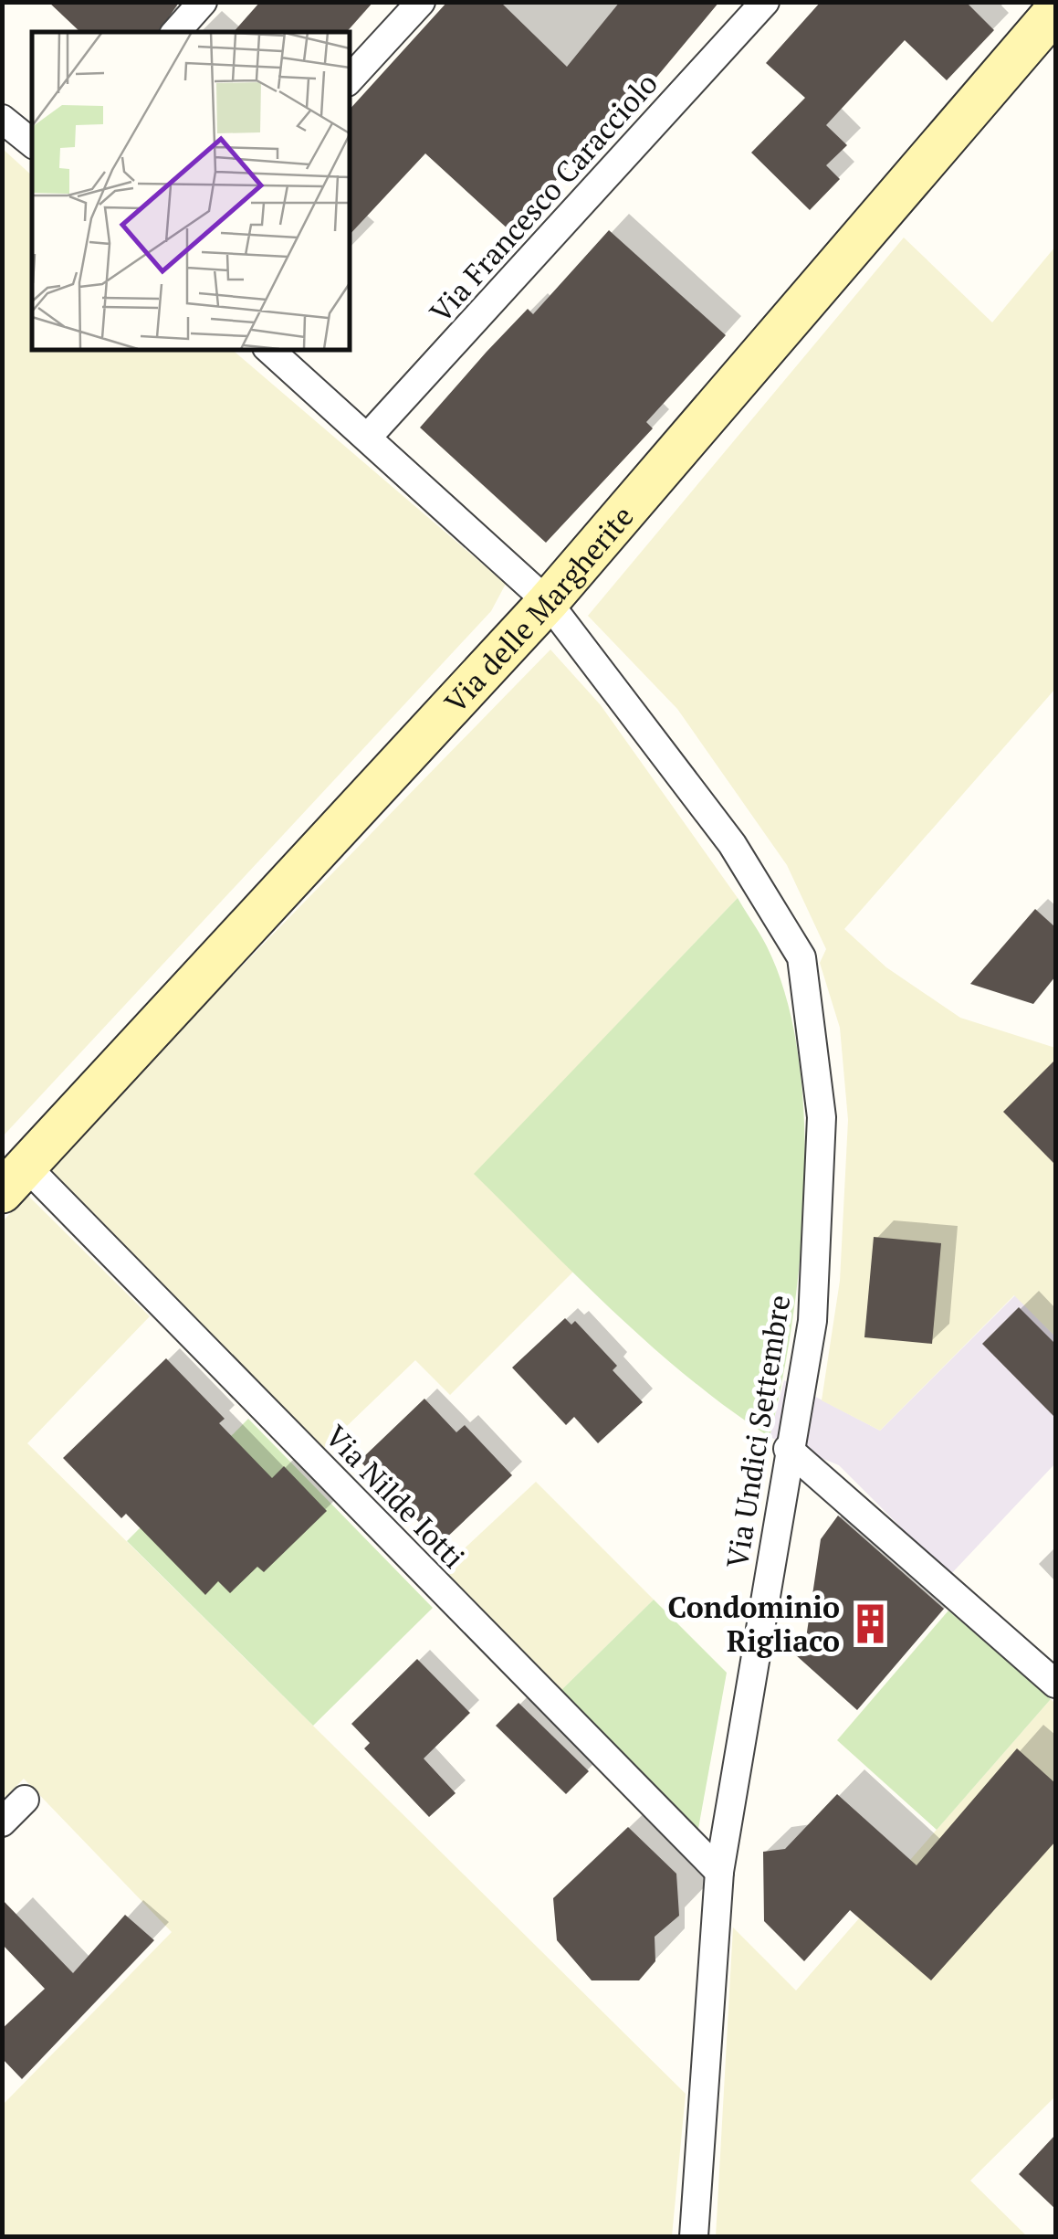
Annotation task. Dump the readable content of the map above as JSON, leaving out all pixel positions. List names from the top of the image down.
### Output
{
  "streets": {
    "street": [
      "Via Francesco Caracciolo",
      "Via delle Margherite",
      "Via Undici Settembre",
      "Via Nilde Iotti"
    ]
  },
  "crossings": [
    ["Via Francesco Caracciolo", "Via Undici Settembre"],
    ["Via delle Margherite", "Via Undici Settembre"],
    ["Via delle Margherite", "Via Nilde Iotti"],
    ["Via Undici Settembre", "Via Nilde Iotti"]
  ],
  "places": {
    "building": ["Condominio Rigliaco"]
  }
}
